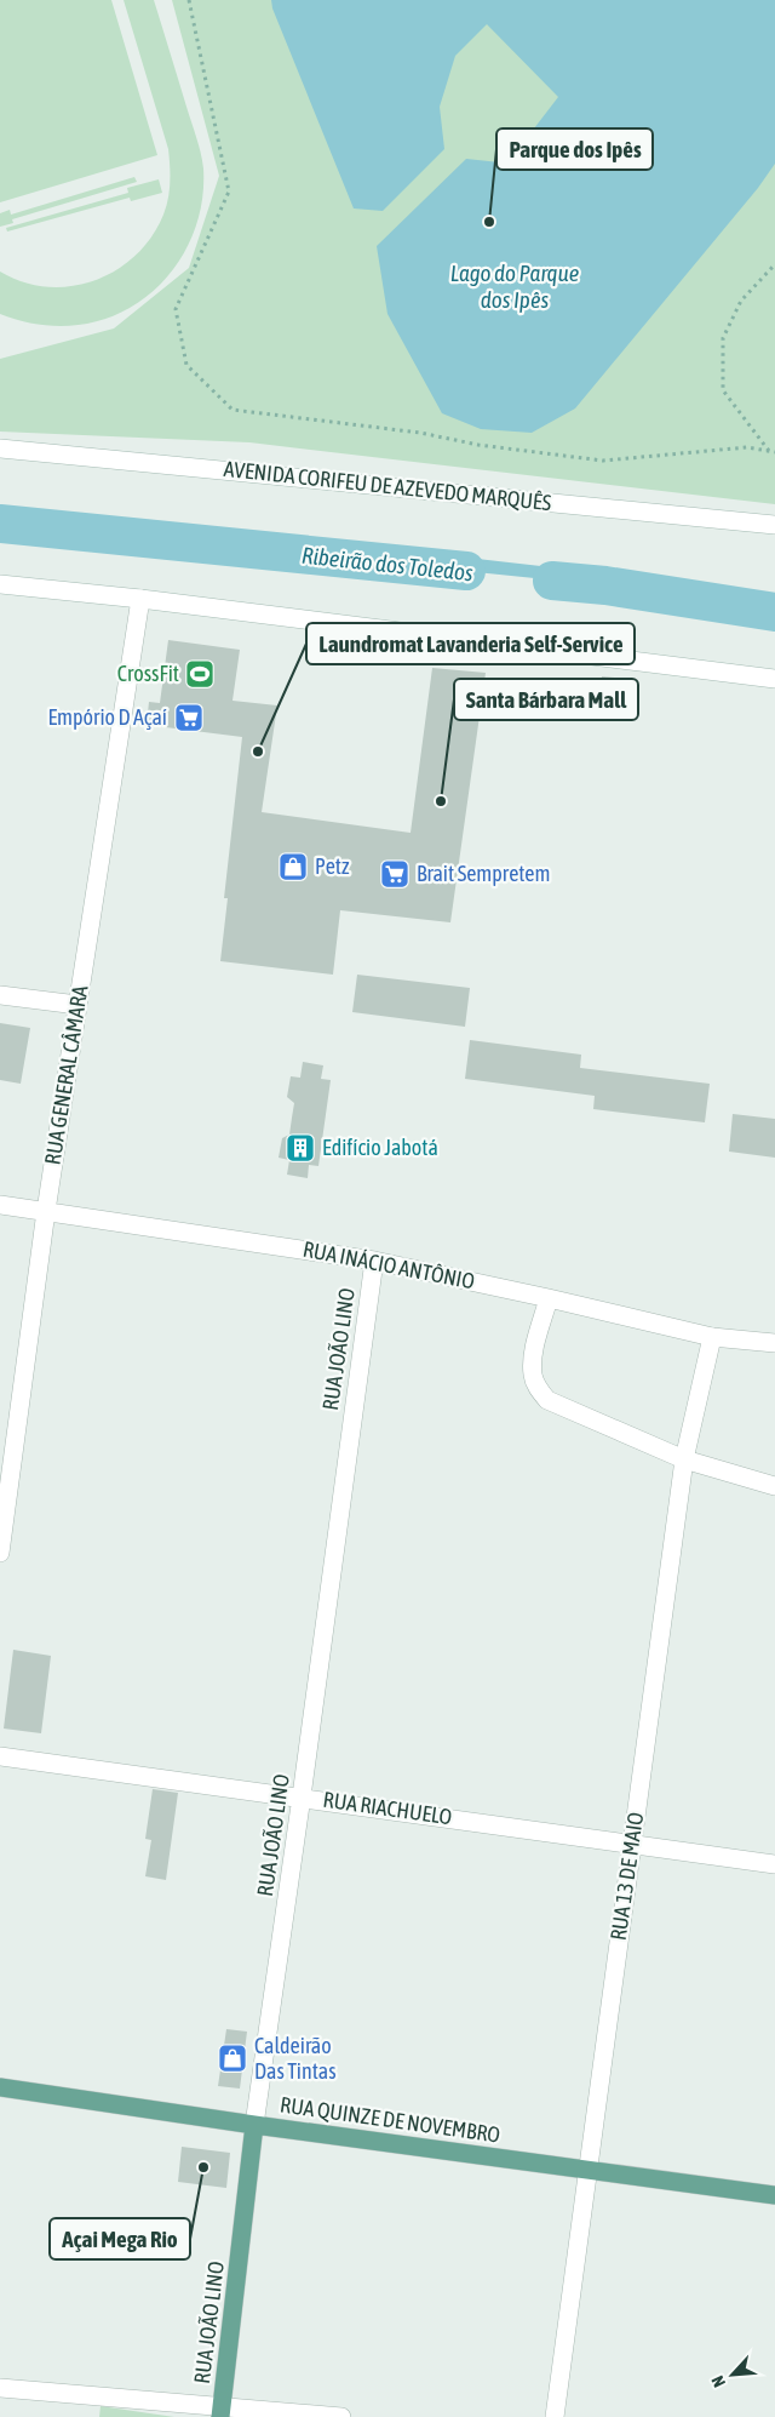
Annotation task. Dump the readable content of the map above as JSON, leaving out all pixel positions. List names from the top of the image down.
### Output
{
  "streets": {
    "main road": ["RUA JOÃO LINO", "RUA QUINZE DE NOVEMBRO"],
    "street": [
      "AVENIDA CORIFEU DE AZEVEDO MARQUÊS",
      "RUA GENERAL CÂMARA",
      "RUA INÁCIO ANTÔNIO",
      "RUA RIACHUELO",
      "RUA 13 DE MAIO"
    ]
  },
  "crossings": [
    ["RUA GENERAL CÂMARA", "RUA INÁCIO ANTÔNIO"],
    ["RUA INÁCIO ANTÔNIO", "RUA JOÃO LINO"],
    ["RUA INÁCIO ANTÔNIO", "RUA 13 DE MAIO"],
    ["RUA JOÃO LINO", "RUA RIACHUELO"],
    ["RUA JOÃO LINO", "RUA QUINZE DE NOVEMBRO"],
    ["RUA RIACHUELO", "RUA 13 DE MAIO"],
    ["RUA 13 DE MAIO", "RUA QUINZE DE NOVEMBRO"]
  ],
  "water": ["Lago do Parque dos Ipês", "Ribeirão dos Toledos"],
  "places": {
    "other": [
      "Parque dos Ipês",
      "Laundromat Lavanderia Self-Service",
      "Santa Bárbara Mall",
      "Açai Mega Rio"
    ],
    "sports": ["CrossFit"],
    "supermarket": ["Empório D Açaí", "Brait Sempretem"],
    "shop": ["Petz", "Caldeirão Das Tintas"],
    "building": ["Edifício Jabotá"]
  },
  "north": "bottom left"
}
